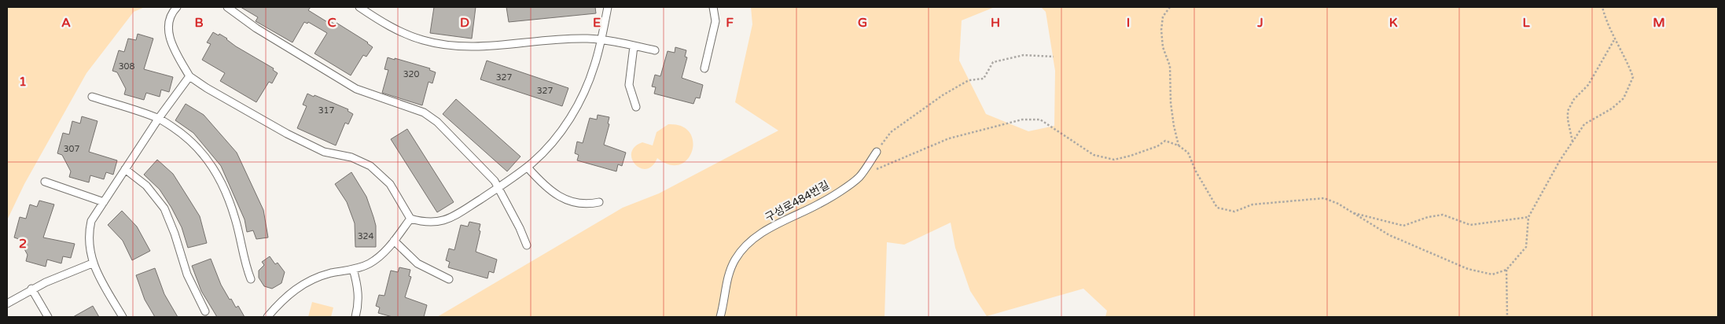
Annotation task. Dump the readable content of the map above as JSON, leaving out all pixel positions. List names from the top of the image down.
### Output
{
  "streets": {
    "lane": ["구성로484번길"]
  },
  "house_numbers": [
    "308",
    "320",
    "327",
    "327",
    "317",
    "307",
    "324"
  ],
  "grid": {
    "columns": [
      "A",
      "B",
      "C",
      "D",
      "E",
      "F",
      "G",
      "H",
      "I",
      "J",
      "K",
      "L",
      "M"
    ],
    "rows": ["1", "2"]
  }
}
